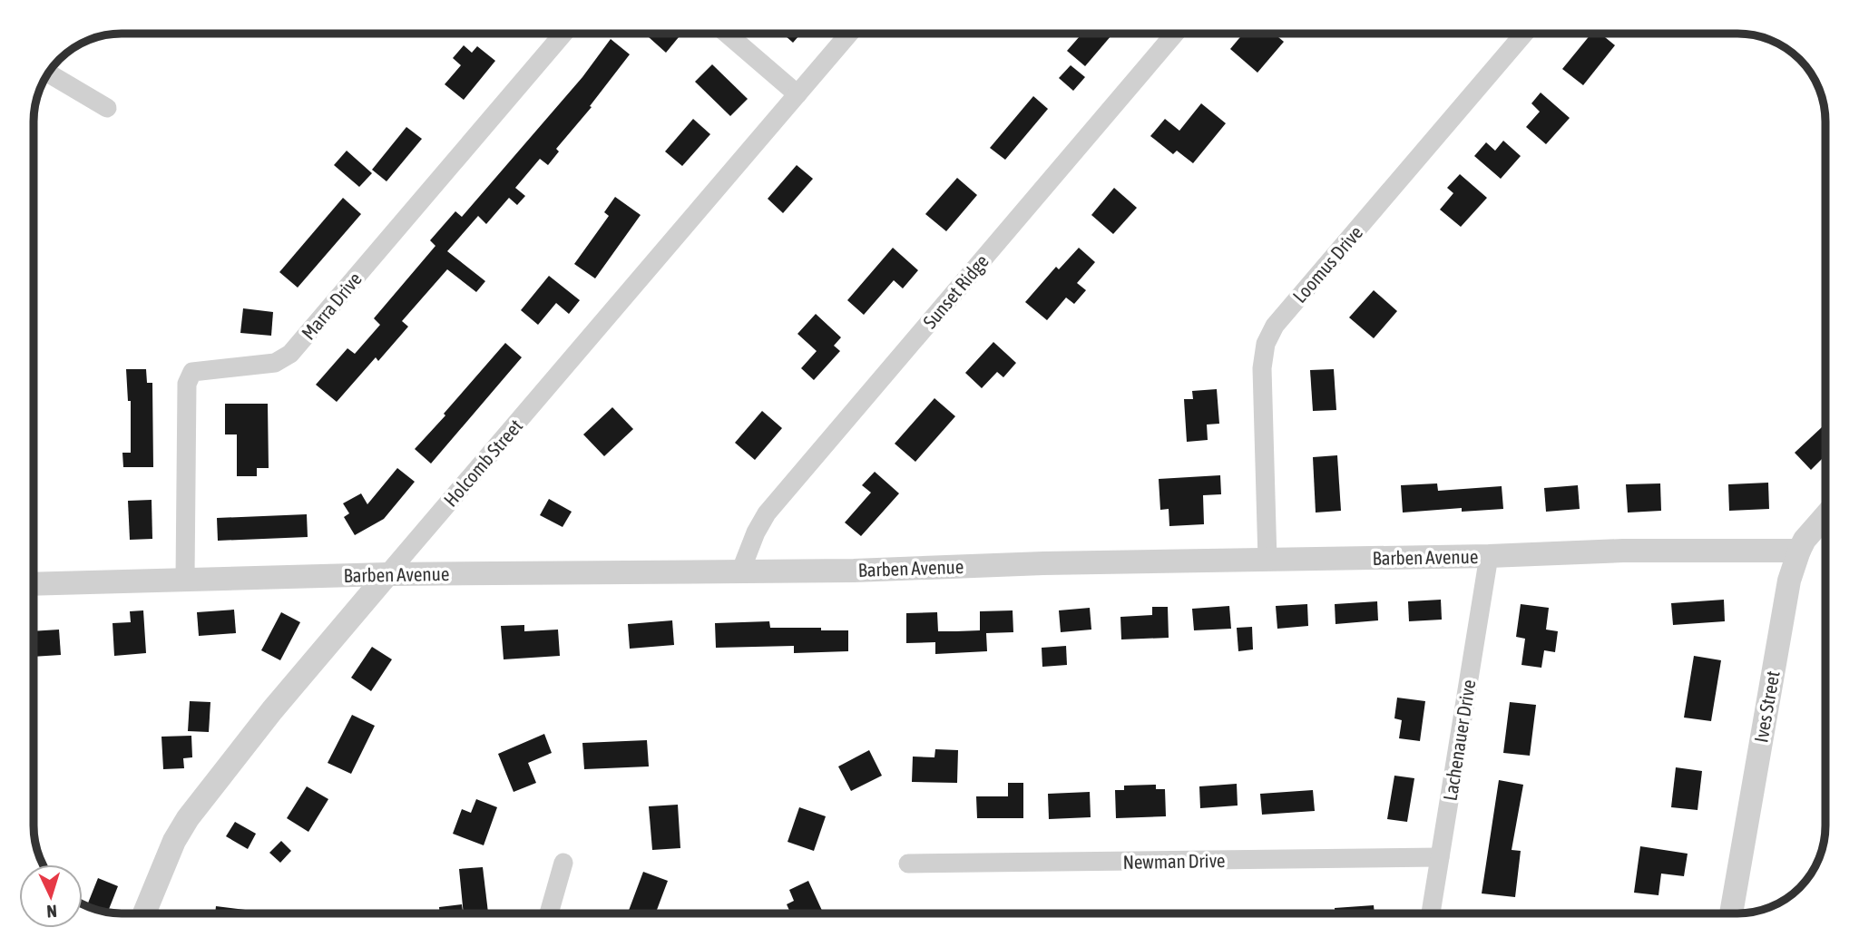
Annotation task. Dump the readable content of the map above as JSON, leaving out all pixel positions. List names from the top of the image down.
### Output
{
  "streets": {
    "street": [
      "Loomus Drive",
      "Sunset Ridge",
      "Marra Drive",
      "Holcomb Street",
      "Barben Avenue",
      "Ives Street",
      "Lachenauer Drive",
      "Newman Drive"
    ]
  },
  "crossings": [
    ["Loomus Drive", "Barben Avenue"],
    ["Sunset Ridge", "Barben Avenue"],
    ["Marra Drive", "Barben Avenue"],
    ["Holcomb Street", "Barben Avenue"],
    ["Barben Avenue", "Ives Street"],
    ["Barben Avenue", "Lachenauer Drive"],
    ["Lachenauer Drive", "Newman Drive"]
  ],
  "north": "bottom"
}
